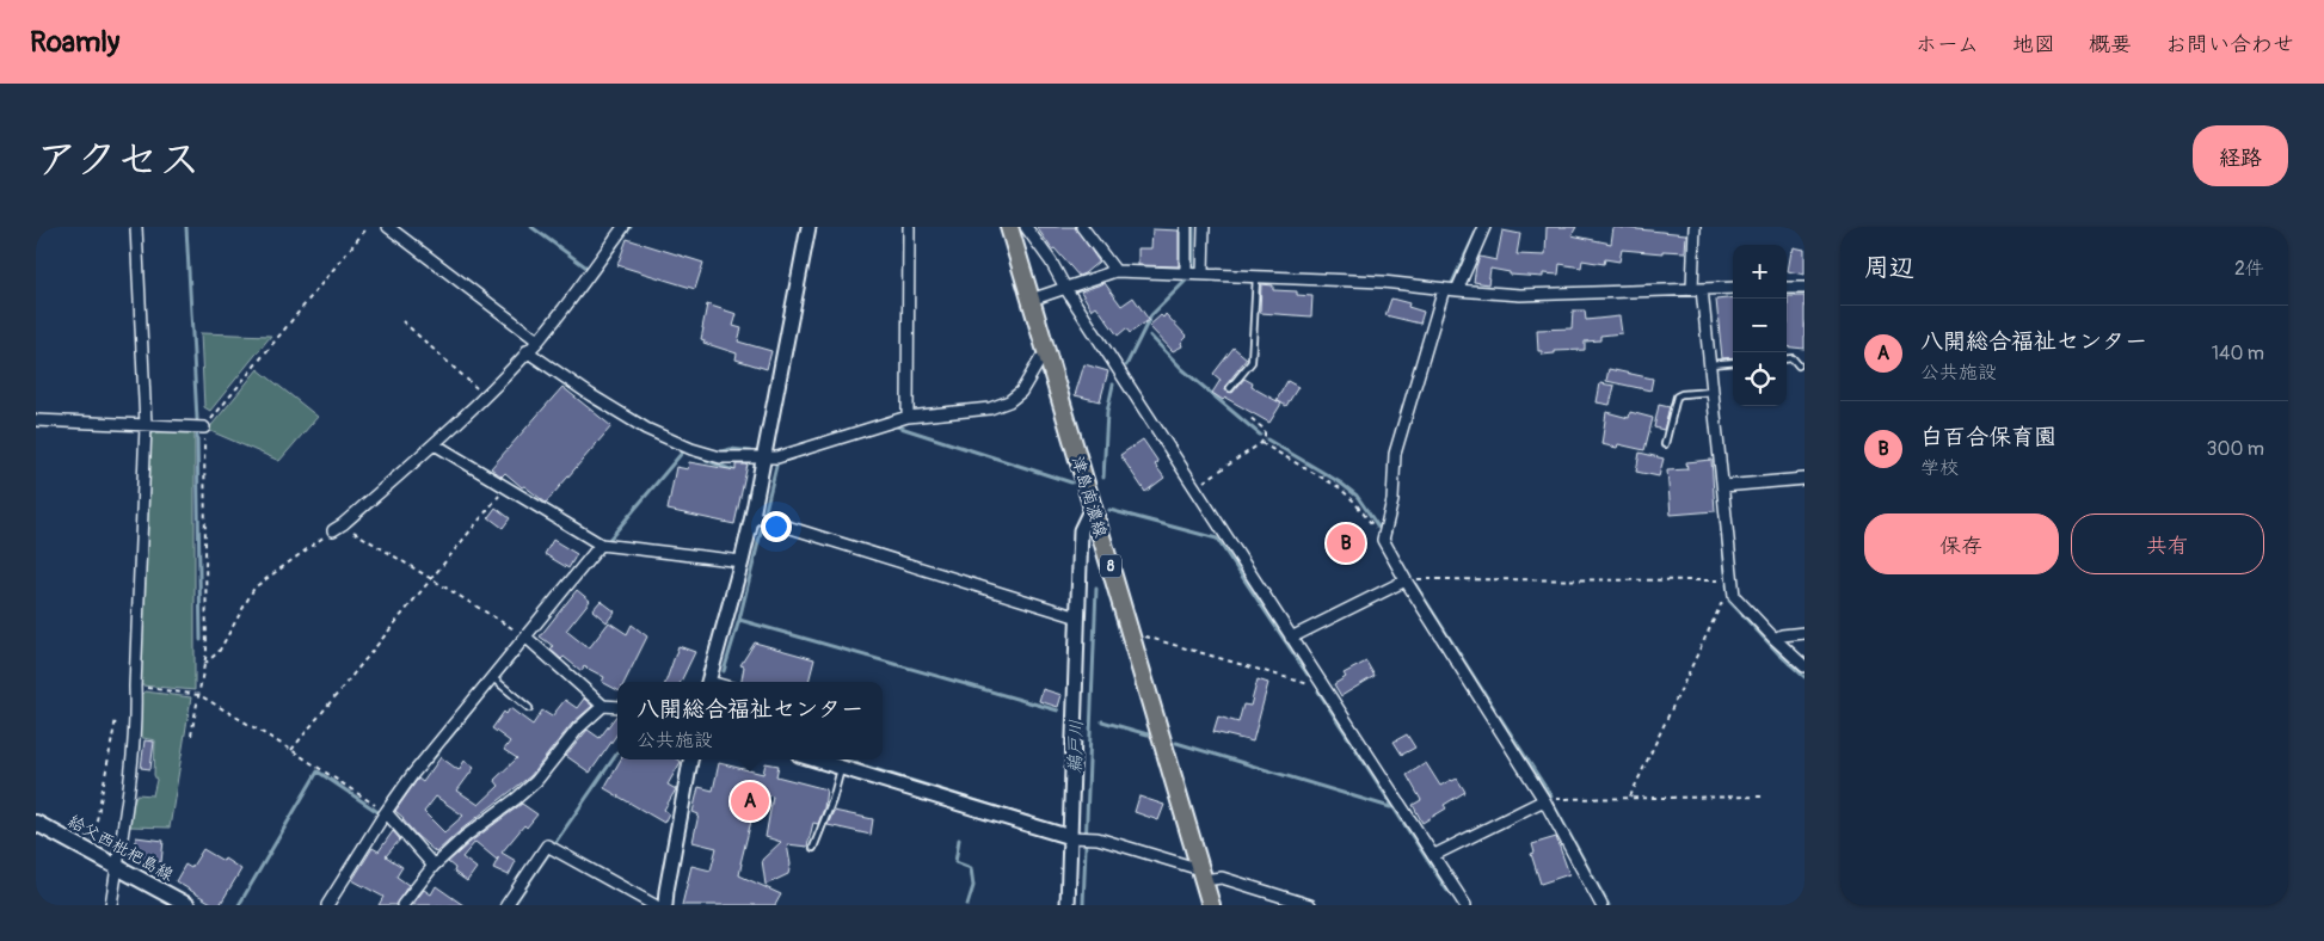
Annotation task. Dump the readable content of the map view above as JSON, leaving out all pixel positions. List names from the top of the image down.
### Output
{
  "streets": {
    "main road": ["津島南濃線", "8", "給父西枇杷島線"]
  },
  "water": ["鵜戸川"],
  "page": {
    "header": "Roamly",
    "nav": [
      "ホーム",
      "地図",
      "概要",
      "お問い合わせ"
    ],
    "title": "アクセス",
    "buttons": [
      "経路",
      ["保存", "共有"]
    ],
    "heading": ["周辺", "2件"],
    "map_buttons": ["+", "−"],
    "list": [
      {
        "mark": "A",
        "name": "八開総合福祉センター",
        "note": "公共施設",
        "value": "140 m"
      },
      {
        "mark": "B",
        "name": "白百合保育園",
        "note": "学校",
        "value": "300 m"
      }
    ],
    "pins": ["B", "A"],
    "popup": ["八開総合福祉センター", "公共施設"]
  }
}
